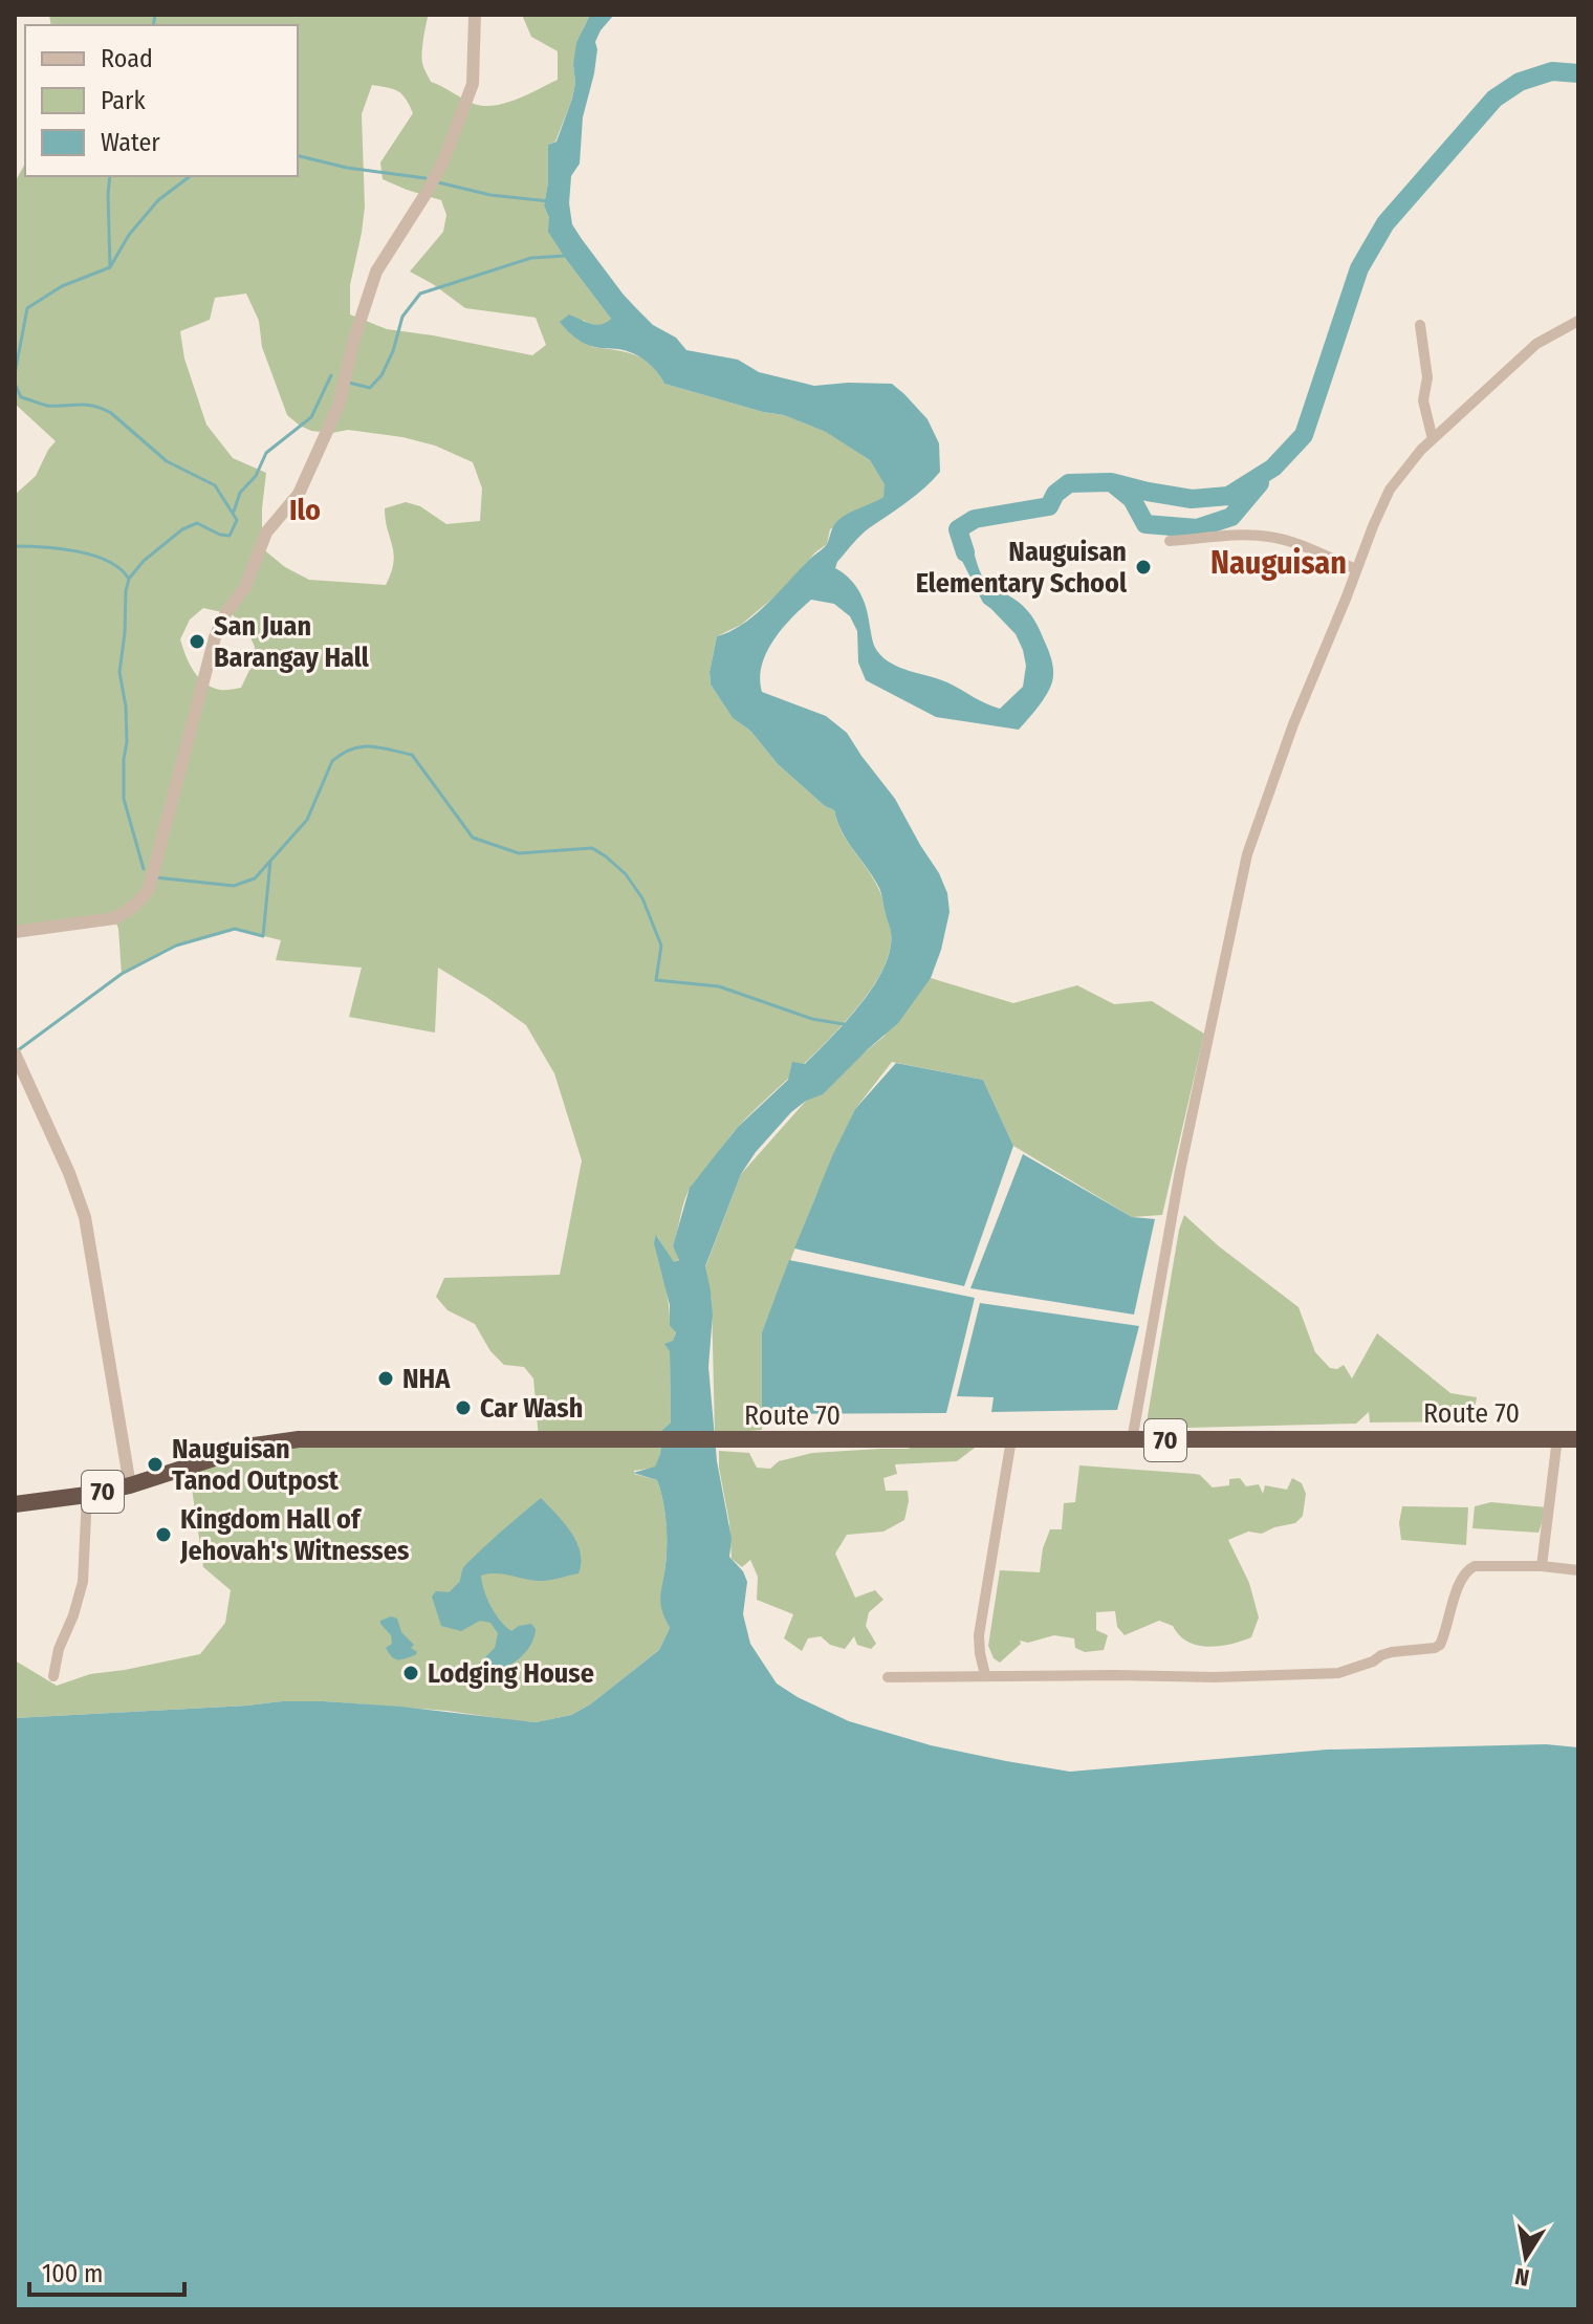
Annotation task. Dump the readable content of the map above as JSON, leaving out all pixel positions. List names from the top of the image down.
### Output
{
  "streets": {
    "highway": ["Route 70", "70"]
  },
  "districts": ["Ilo", "Nauguisan"],
  "places": [
    "Nauguisan Elementary School",
    "San Juan Barangay Hall",
    "NHA",
    "Car Wash",
    "Nauguisan Tanod Outpost",
    "Kingdom Hall of Jehovah's Witnesses",
    "Lodging House"
  ],
  "legend": ["Road", "Park", "Water"],
  "scale_bar": "100 m",
  "north": "bottom"
}
